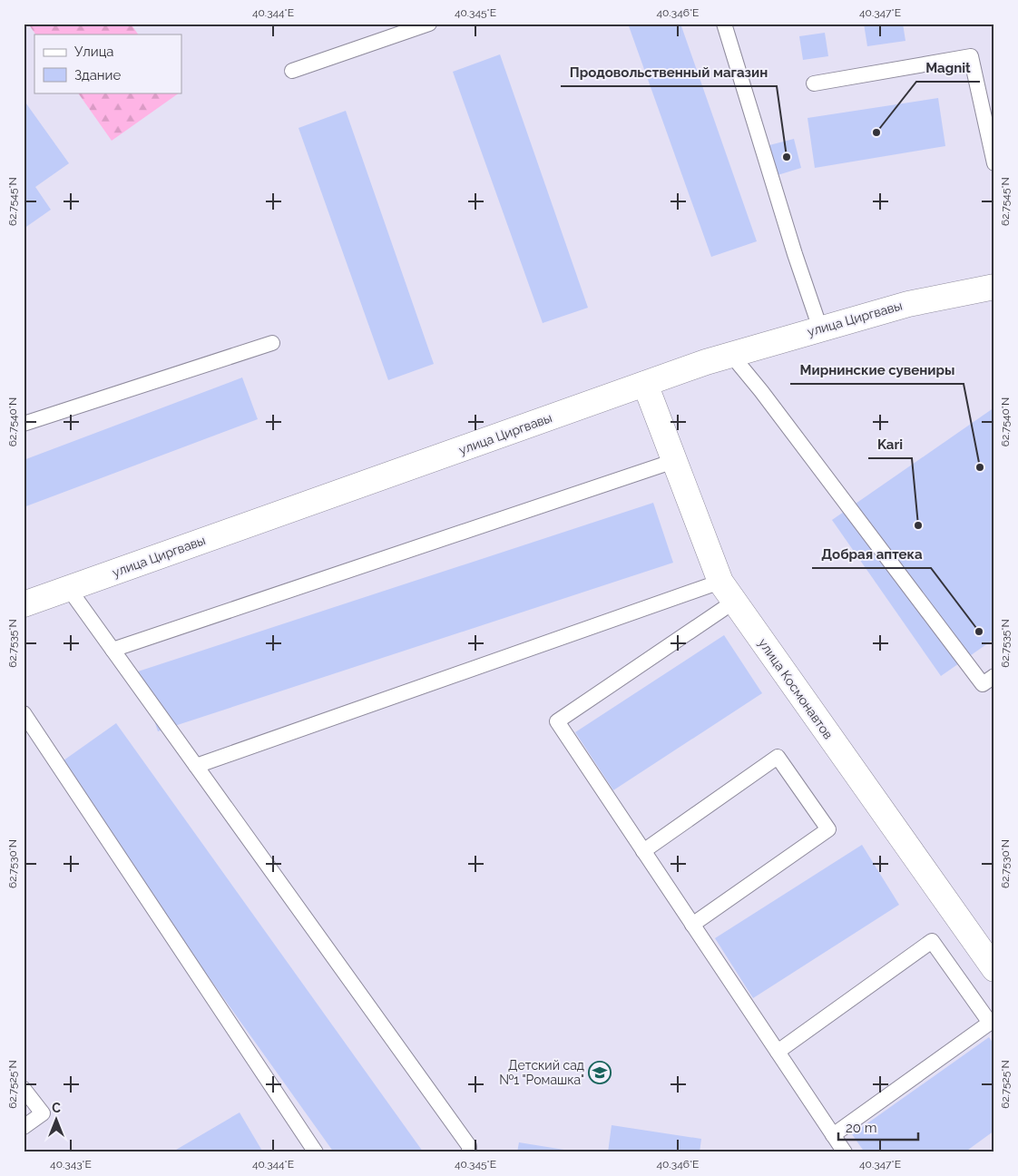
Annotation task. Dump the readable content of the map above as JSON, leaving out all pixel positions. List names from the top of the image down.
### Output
{
  "streets": {
    "main road": ["улица Циргвавы", "улица Космонавтов"]
  },
  "crossings": [
    ["улица Циргвавы", "улица Космонавтов"]
  ],
  "places": {
    "other": [
      "Magnit",
      "Продовольственный магазин",
      "Мирнинские сувениры",
      "Kari",
      "Добрая аптека"
    ],
    "school or university": ["Детский сад №1 \"Ромашка\""]
  },
  "legend": ["Улица", "Здание"],
  "scale_bar": "20 m",
  "north": "top",
  "coordinates": [
    "40.344°E",
    "40.345°E",
    "40.346°E",
    "40.347°E",
    "62.7545°N",
    "62.7540°N",
    "62.7535°N",
    "62.7530°N",
    "62.7525°N",
    "40.343°E"
  ]
}
